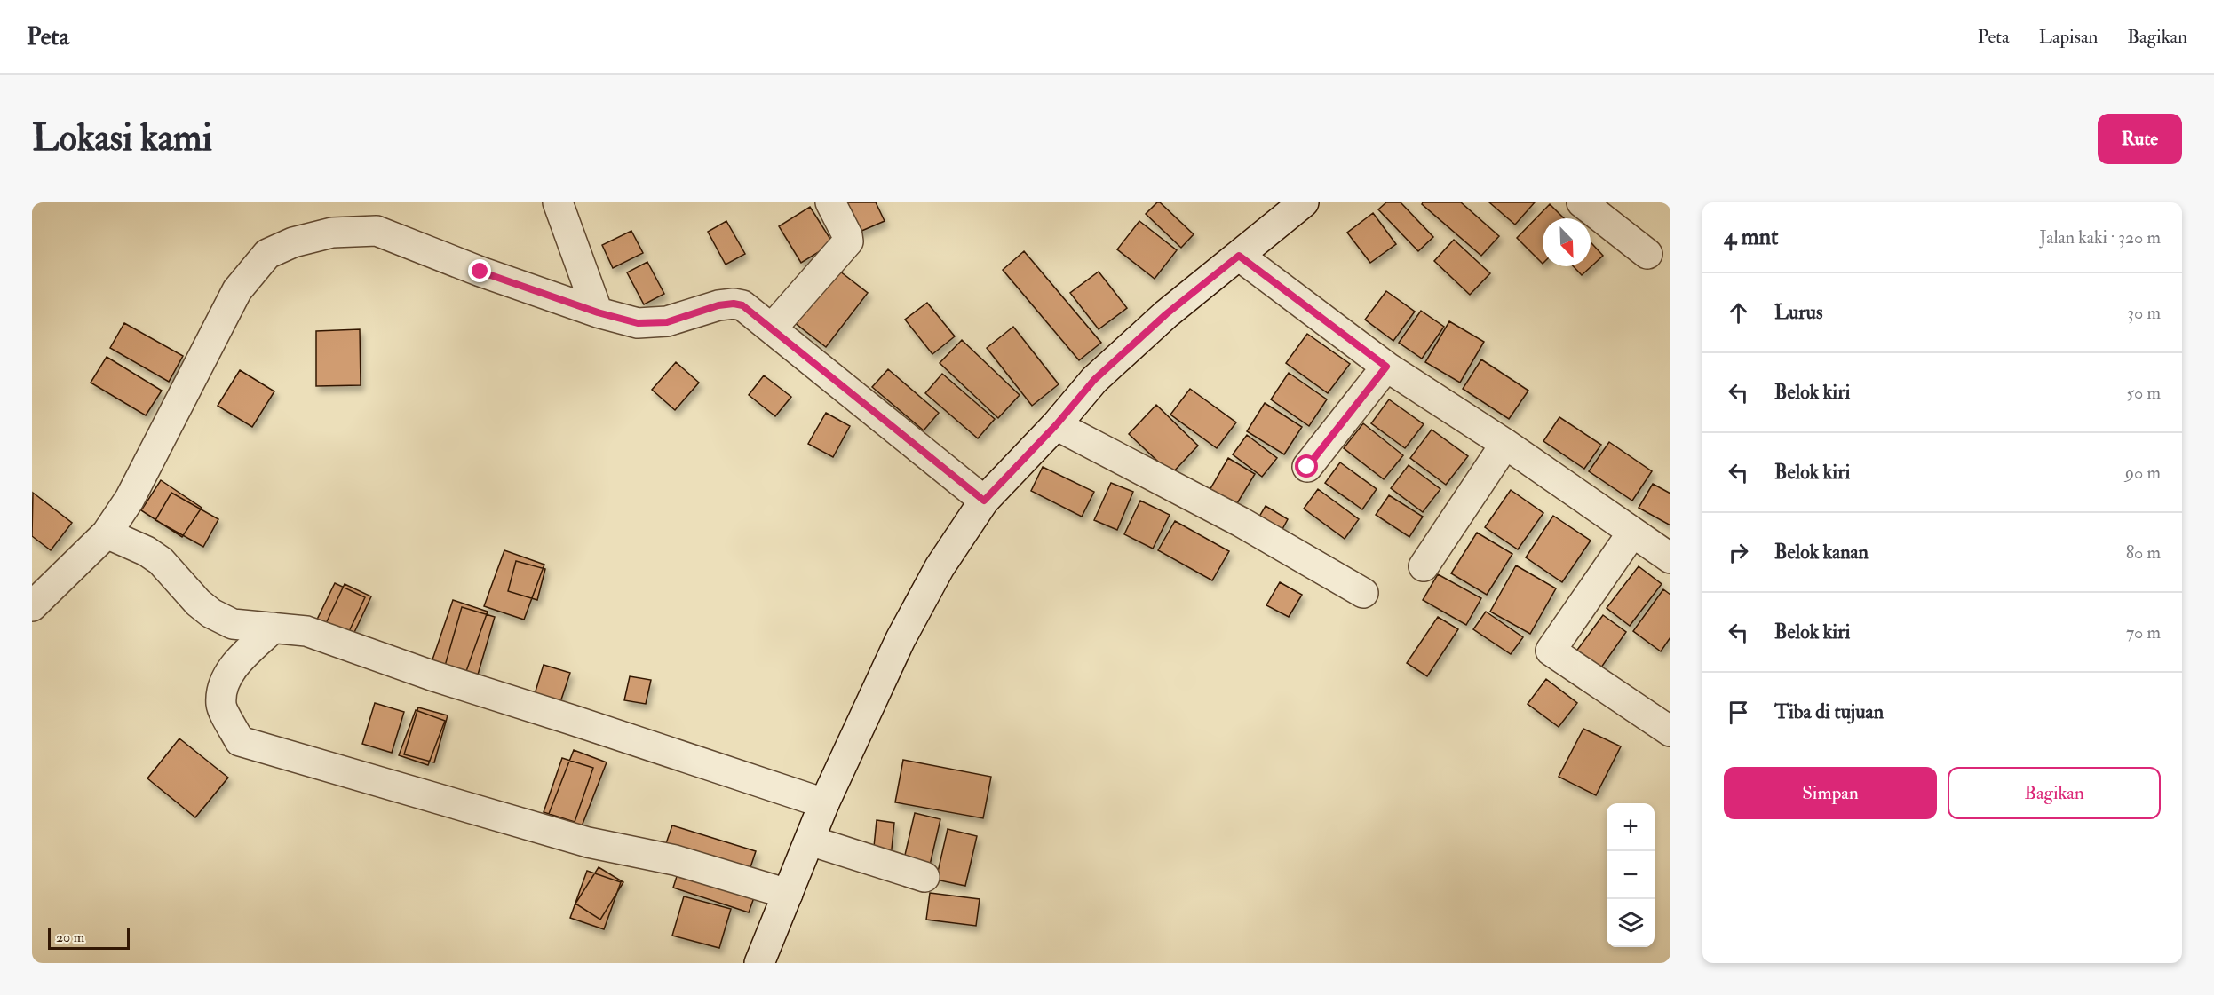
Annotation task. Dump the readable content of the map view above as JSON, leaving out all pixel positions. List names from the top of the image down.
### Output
{
  "scale_bar": "20 m",
  "north": "bottom right",
  "page": {
    "header": "Peta",
    "nav": ["Peta", "Lapisan", "Bagikan"],
    "buttons": [
      "Rute",
      ["Simpan", "Bagikan"]
    ],
    "title": "Lokasi kami",
    "heading": ["4 mnt", "Jalan kaki · 320 m"],
    "list": [
      ["Lurus", "30 m"],
      ["Belok kiri", "50 m"],
      ["Belok kiri", "90 m"],
      ["Belok kanan", "80 m"],
      ["Belok kiri", "70 m"],
      "Tiba di tujuan"
    ],
    "map_buttons": ["+", "−"],
    "scale": "20 m"
  }
}
